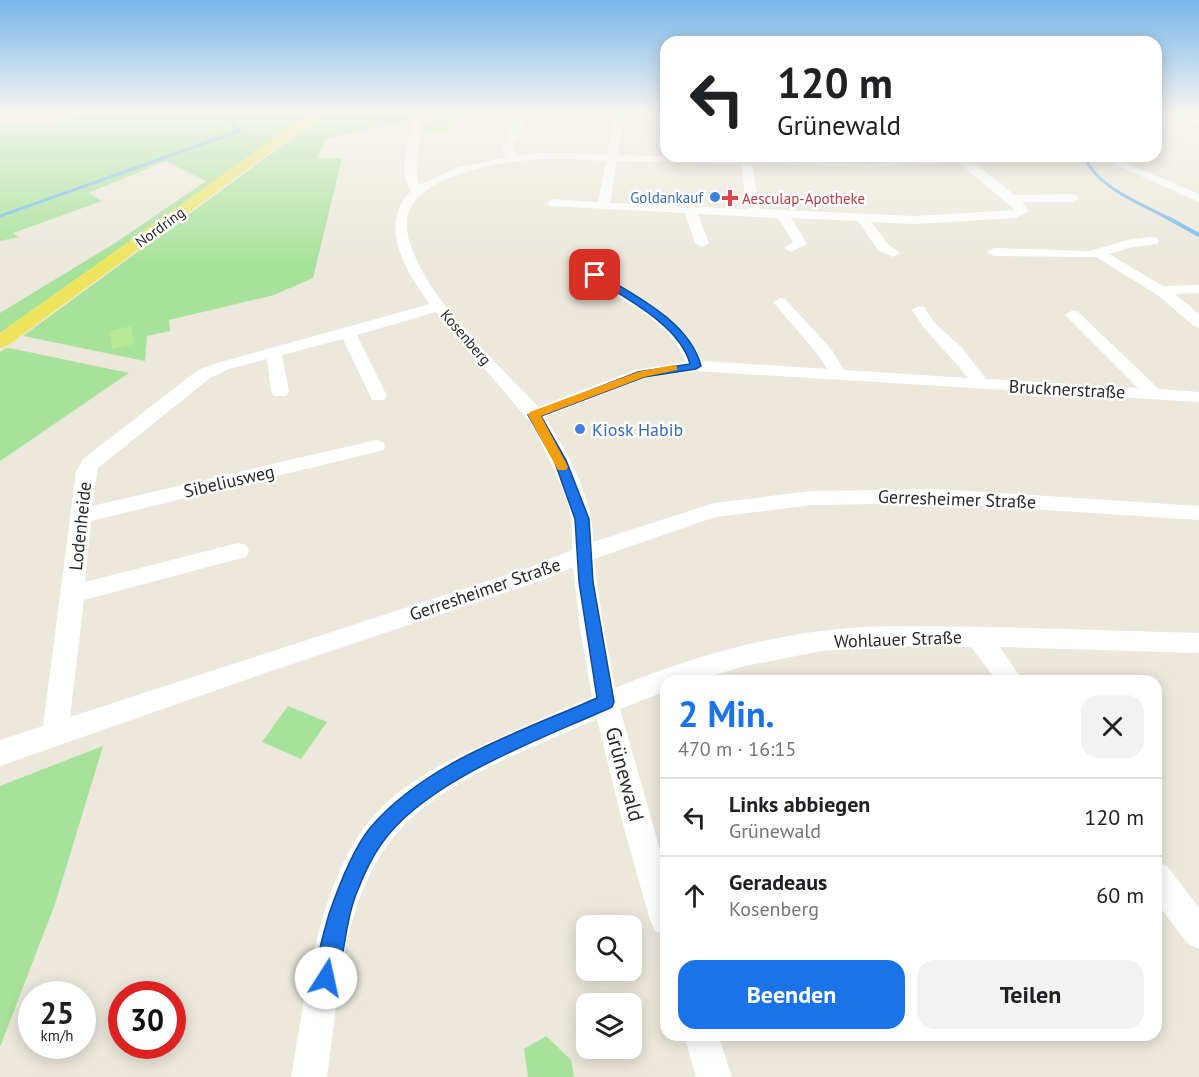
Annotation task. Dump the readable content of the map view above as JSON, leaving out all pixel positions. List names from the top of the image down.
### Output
{
  "streets": {
    "main road": ["Nordring"],
    "street": [
      "Kosenberg",
      "Brucknerstraße",
      "Sibeliusweg",
      "Gerresheimer Straße",
      "Lodenheide",
      "Wohlauer Straße",
      "Grünewald"
    ]
  },
  "crossings": [
    ["Kosenberg", "Brucknerstraße"],
    ["Kosenberg", "Gerresheimer Straße"],
    ["Kosenberg", "Lodenheide"],
    ["Kosenberg", "Grünewald"],
    ["Sibeliusweg", "Lodenheide"],
    ["Gerresheimer Straße", "Lodenheide"],
    ["Gerresheimer Straße", "Grünewald"],
    ["Wohlauer Straße", "Grünewald"]
  ],
  "places": {
    "other": ["Goldankauf", "Kiosk Habib"],
    "health": ["Aesculap-Apotheke"]
  },
  "page": {
    "turn": ["120 m", "Grünewald"],
    "heading": ["2 Min.", "470 m · 16:15"],
    "list": [
      {
        "name": "Links abbiegen",
        "note": "Grünewald",
        "value": "120 m"
      },
      {
        "name": "Geradeaus",
        "note": "Kosenberg",
        "value": "60 m"
      }
    ],
    "buttons": ["Beenden", "Teilen"],
    "speed": "25 km/h",
    "limit": "30"
  }
}
